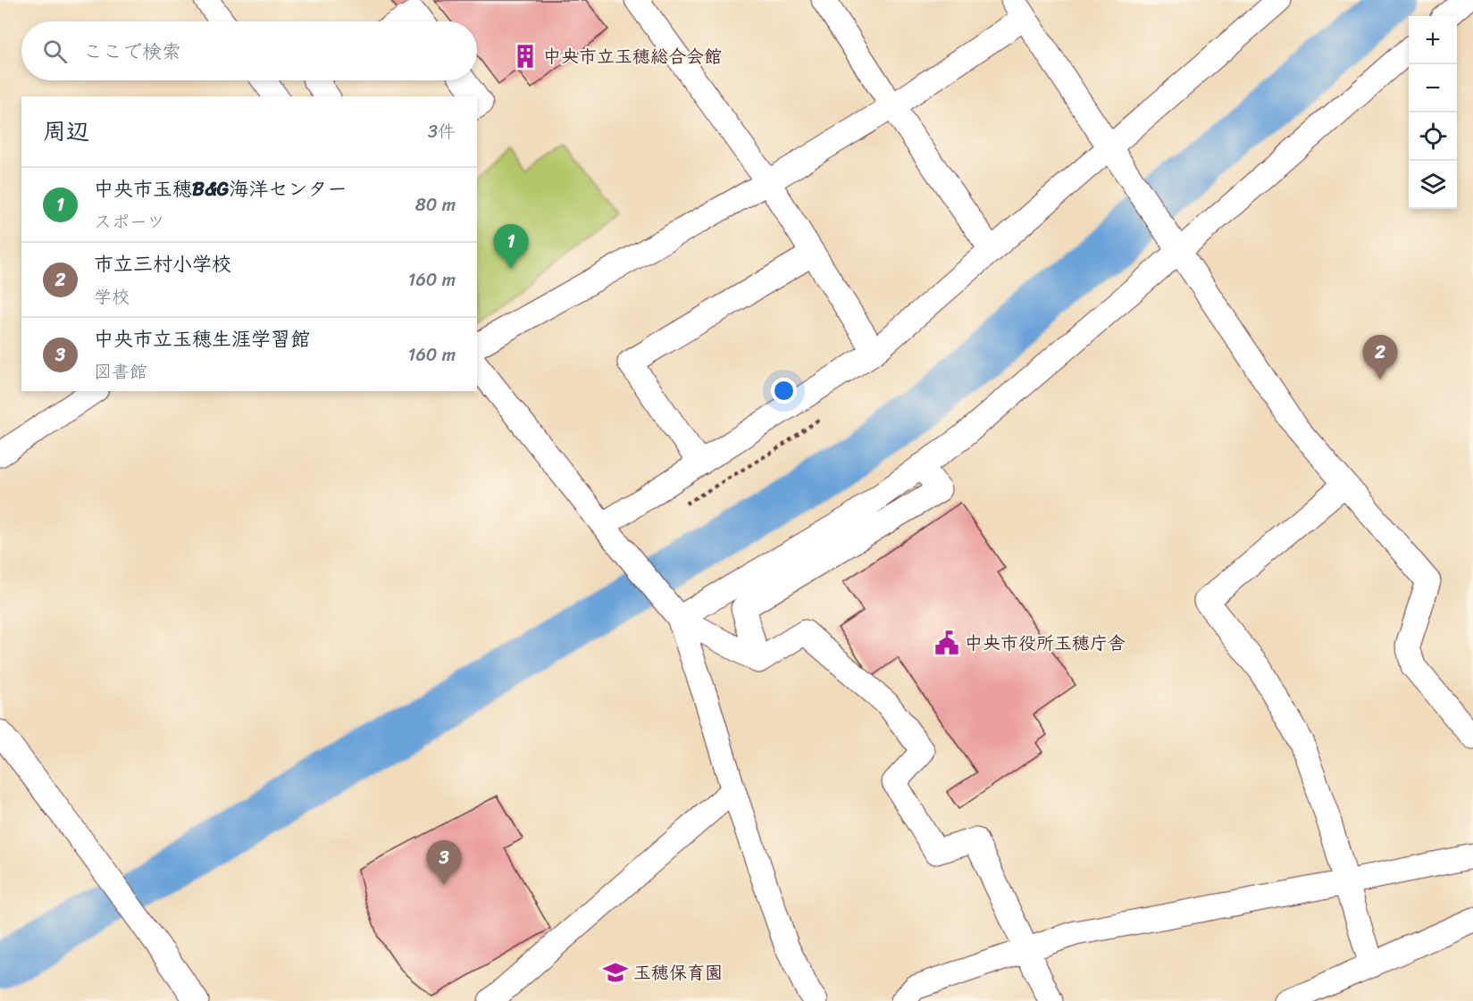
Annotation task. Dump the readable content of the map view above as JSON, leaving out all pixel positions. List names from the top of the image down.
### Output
{
  "places": {
    "building": ["中央市立玉穂総合会館"],
    "public building": ["中央市役所玉穂庁舎"],
    "school or university": ["玉穂保育園"]
  },
  "page": {
    "map_buttons": ["+", "−"],
    "search": "ここで検索",
    "heading": ["周辺", "3件"],
    "list": [
      {
        "mark": "1",
        "name": "中央市玉穂B&G海洋センター",
        "note": "スポーツ",
        "value": "80 m"
      },
      {
        "mark": "2",
        "name": "市立三村小学校",
        "note": "学校",
        "value": "160 m"
      },
      {
        "mark": "3",
        "name": "中央市立玉穂生涯学習館",
        "note": "図書館",
        "value": "160 m"
      }
    ],
    "pins": ["1", "2", "3"]
  }
}
